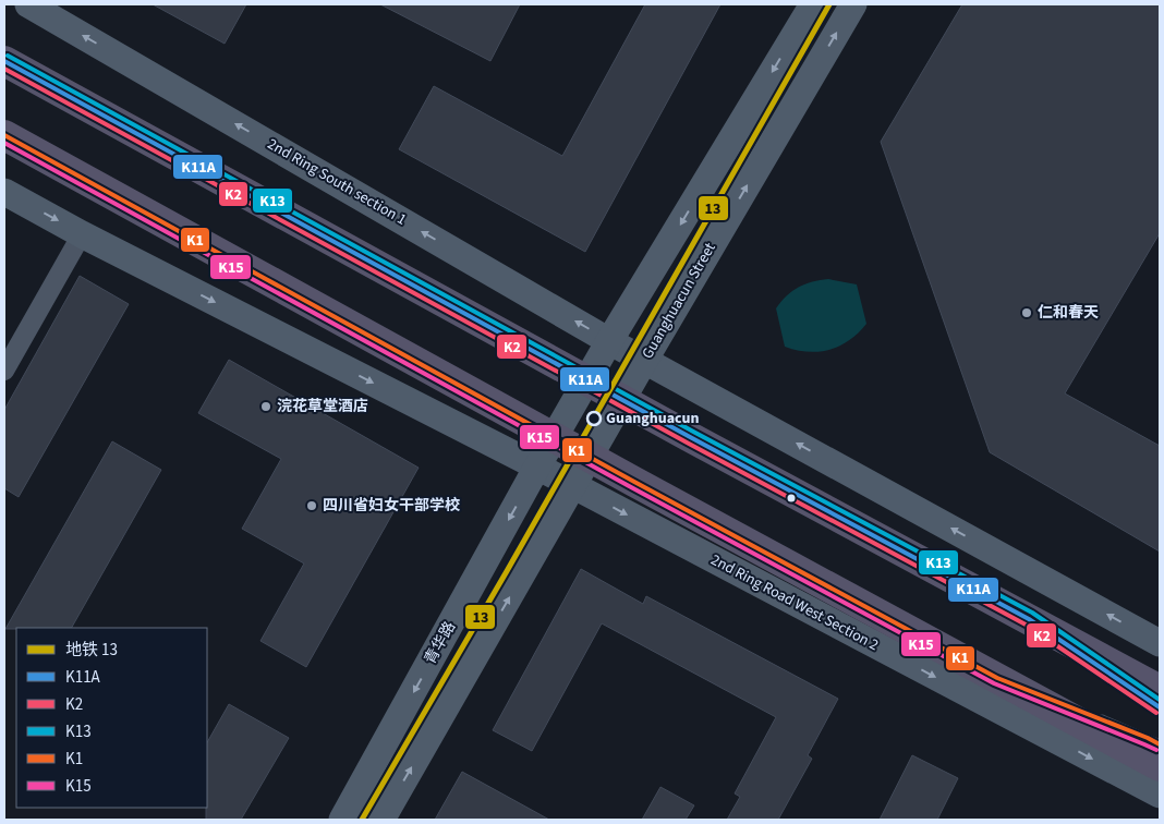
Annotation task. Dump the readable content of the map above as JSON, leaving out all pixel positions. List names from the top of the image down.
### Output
{
  "streets": {
    "main road": [
      "2nd Ring South section 1",
      "Guanghuacun Street",
      "2nd Ring Road West Section 2",
      "青华路"
    ]
  },
  "crossings": [
    ["2nd Ring South section 1", "Guanghuacun Street"],
    ["Guanghuacun Street", "2nd Ring Road West Section 2"]
  ],
  "places": [
    "仁和春天",
    "浣花草堂酒店",
    "Guanghuacun",
    "四川省妇女干部学校"
  ],
  "lines": [
    "metro line 13",
    "transit line K13",
    "transit line K11A",
    "transit line K2",
    "transit line K1",
    "transit line K15"
  ],
  "legend": [
    "地铁 13",
    "K11A",
    "K2",
    "K13",
    "K1",
    "K15"
  ]
}
